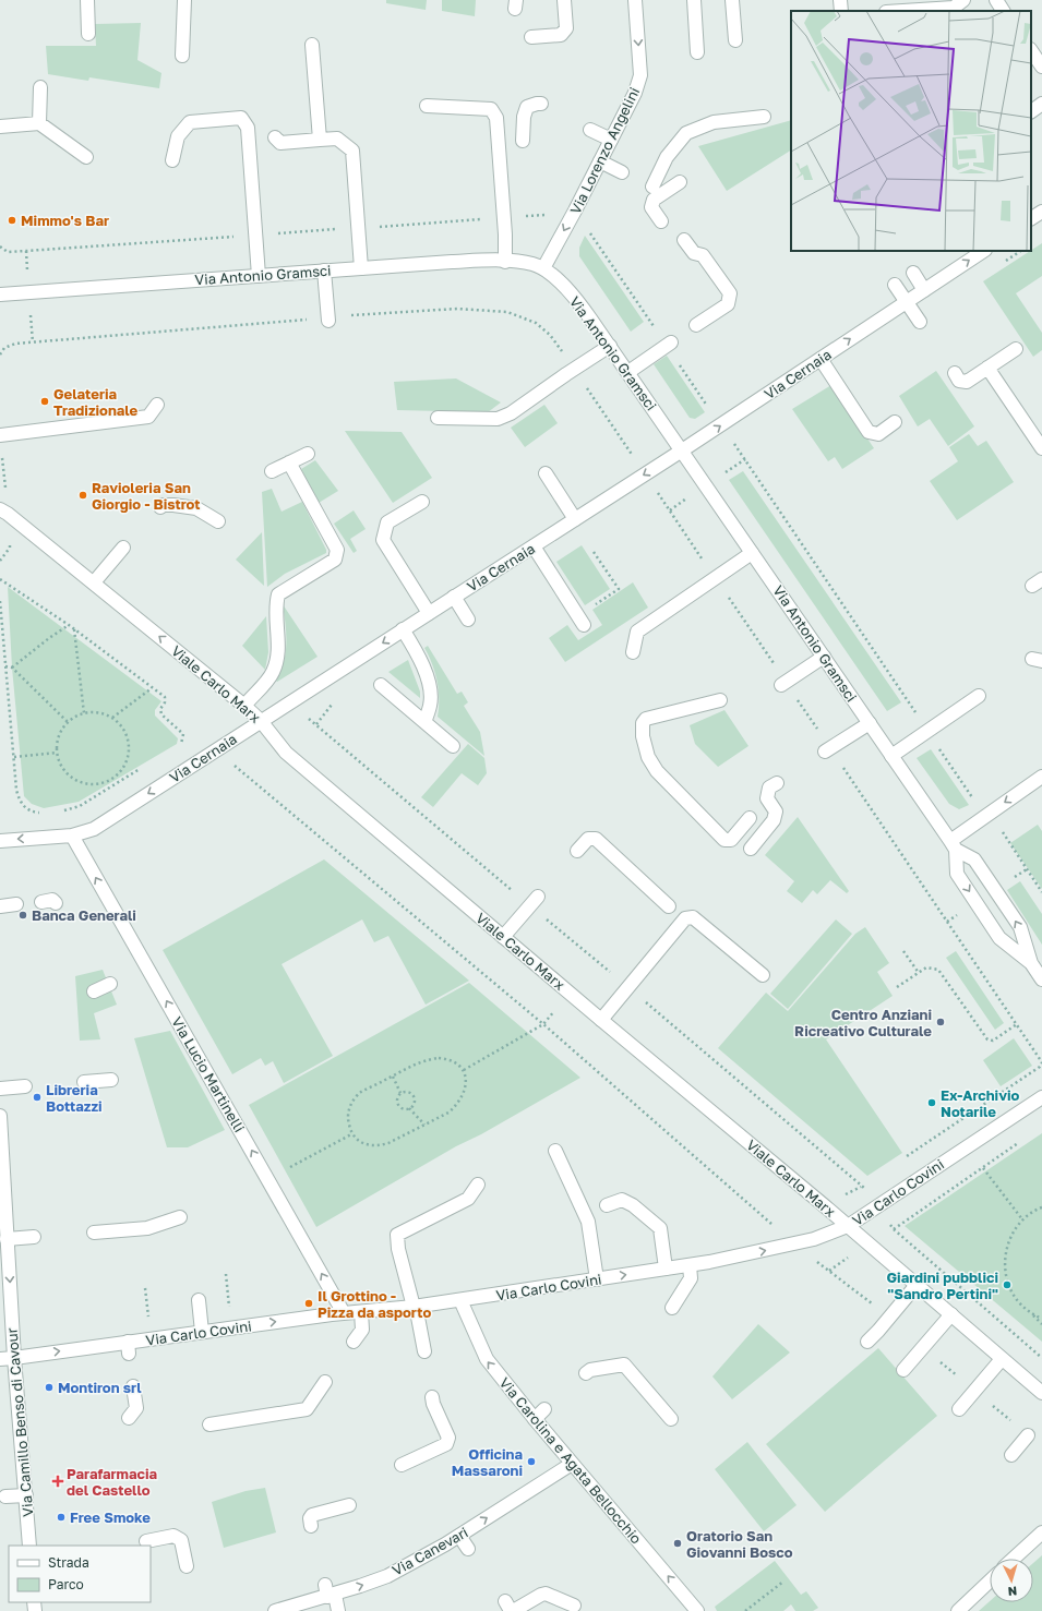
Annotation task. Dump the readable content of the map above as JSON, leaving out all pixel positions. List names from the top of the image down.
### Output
{
  "streets": {
    "street": [
      "Via Lorenzo Angelini",
      "Via Antonio Gramsci",
      "Via Cernaia",
      "Viale Carlo Marx",
      "Via Lucio Martinelli",
      "Via Carlo Covini",
      "Via Camillo Benso di Cavour",
      "Via Carolina e Agata Bellocchio",
      "Via Canevari"
    ]
  },
  "crossings": [
    ["Via Lorenzo Angelini", "Via Antonio Gramsci"],
    ["Via Antonio Gramsci", "Via Cernaia"],
    ["Via Cernaia", "Viale Carlo Marx"],
    ["Via Cernaia", "Via Lucio Martinelli"],
    ["Viale Carlo Marx", "Via Carlo Covini"],
    ["Via Lucio Martinelli", "Via Carlo Covini"],
    ["Via Carlo Covini", "Via Camillo Benso di Cavour"],
    ["Via Carlo Covini", "Via Carolina e Agata Bellocchio"],
    ["Via Carolina e Agata Bellocchio", "Via Canevari"]
  ],
  "one_way": [
    "Via Lucio Martinelli",
    "Via Carlo Covini",
    "Via Carolina e Agata Bellocchio",
    "Via Canevari"
  ],
  "places": {
    "other": [
      "Mimmo's Bar",
      "Gelateria Tradizionale",
      "Ravioleria San Giorgio - Bistrot",
      "Banca Generali",
      "Centro Anziani Ricreativo Culturale",
      "Libreria Bottazzi",
      "Ex-Archivio Notarile",
      "Giardini pubblici \"Sandro Pertini\"",
      "Il Grottino - Pizza da asporto",
      "Montiron srl",
      "Officina Massaroni",
      "Free Smoke",
      "Oratorio San Giovanni Bosco"
    ],
    "health": ["Parafarmacia del Castello"]
  },
  "legend": ["Strada", "Parco"],
  "north": "bottom"
}
